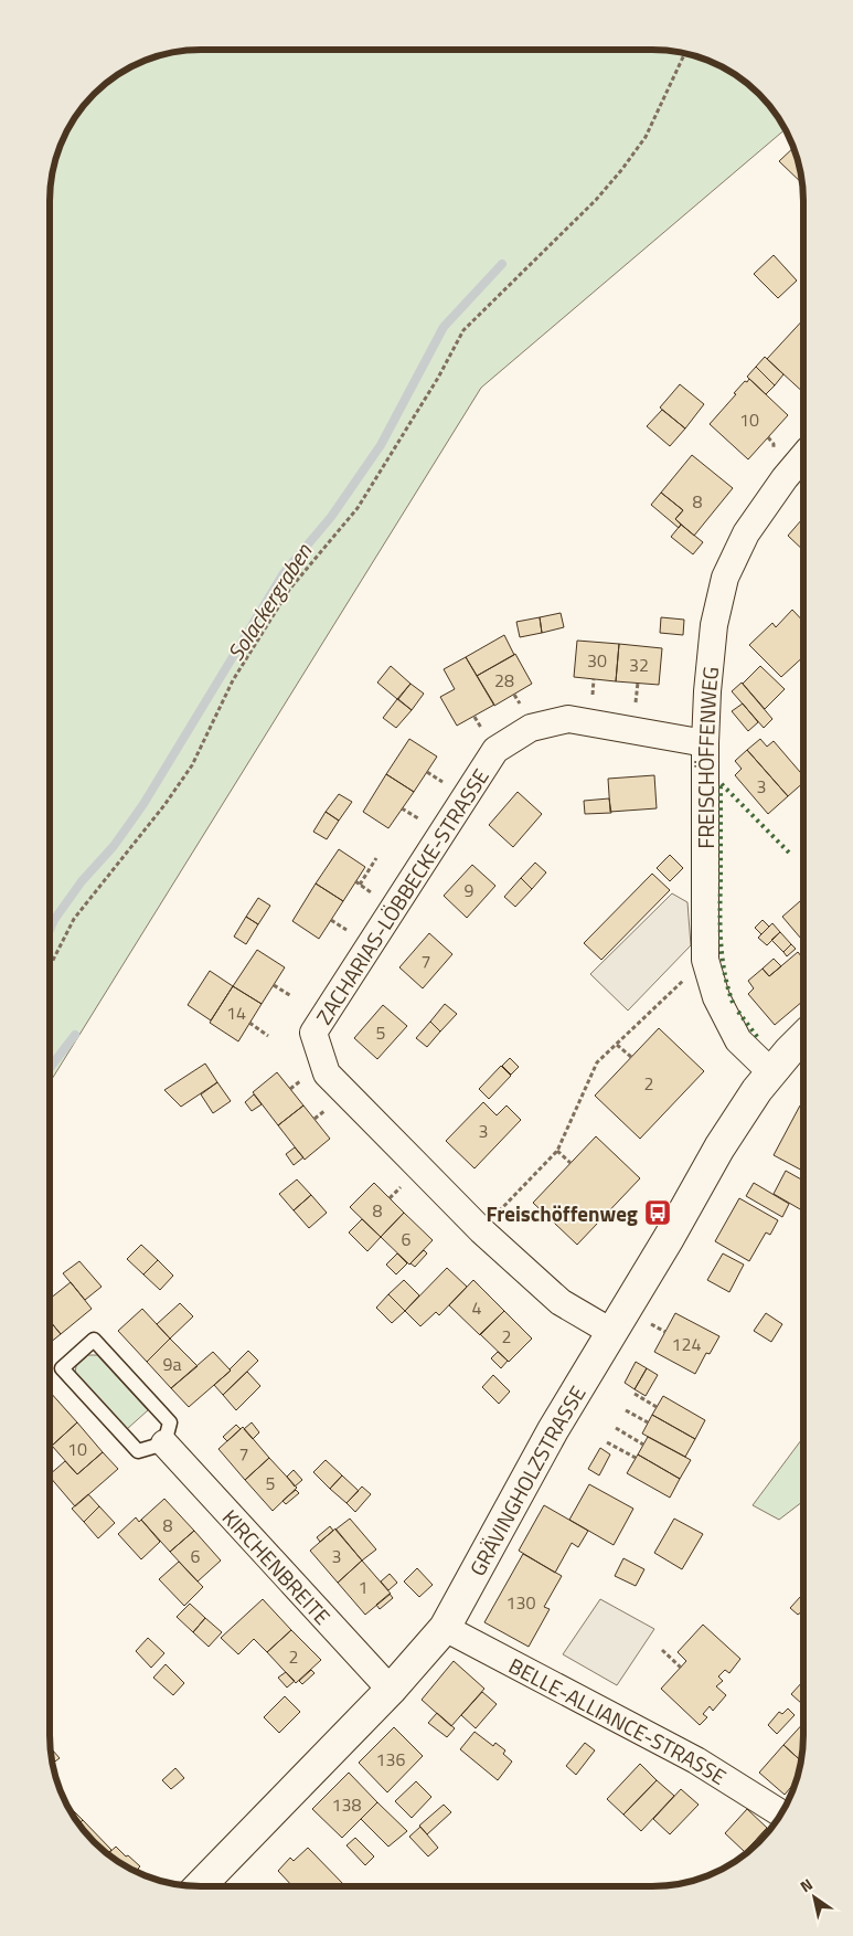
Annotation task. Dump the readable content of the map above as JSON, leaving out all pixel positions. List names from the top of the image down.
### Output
{
  "streets": {
    "main road": ["GRÄVINGHOLZSTRASSE"],
    "street": [
      "FREISCHÖFFENWEG",
      "ZACHARIAS-LÖBBECKE-STRASSE",
      "KIRCHENBREITE",
      "BELLE-ALLIANCE-STRASSE"
    ]
  },
  "crossings": [
    ["FREISCHÖFFENWEG", "ZACHARIAS-LÖBBECKE-STRASSE"],
    ["FREISCHÖFFENWEG", "GRÄVINGHOLZSTRASSE"],
    ["ZACHARIAS-LÖBBECKE-STRASSE", "GRÄVINGHOLZSTRASSE"],
    ["GRÄVINGHOLZSTRASSE", "KIRCHENBREITE"],
    ["GRÄVINGHOLZSTRASSE", "BELLE-ALLIANCE-STRASSE"]
  ],
  "water": ["Solackergraben"],
  "places": {
    "bus stop": ["Freischöffenweg"]
  },
  "house_numbers": [
    "10",
    "8",
    "30",
    "32",
    "28",
    "3",
    "9",
    "7",
    "14",
    "5",
    "2",
    "3",
    "8",
    "6",
    "4",
    "2",
    "124",
    "9a",
    "10",
    "7",
    "5",
    "8",
    "6",
    "3",
    "1",
    "130",
    "2",
    "136",
    "138"
  ],
  "north": "top left"
}
